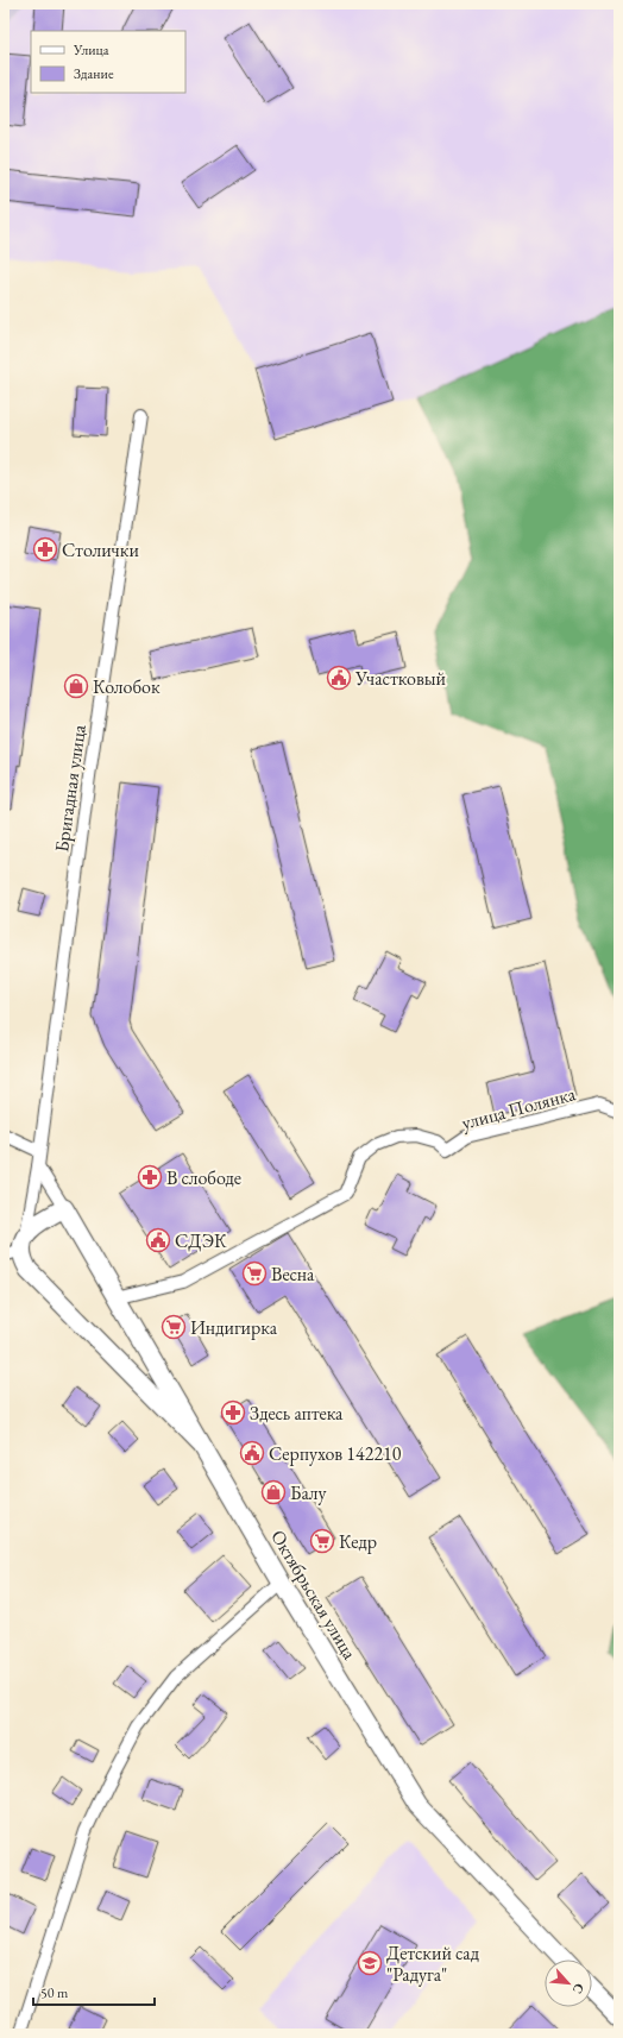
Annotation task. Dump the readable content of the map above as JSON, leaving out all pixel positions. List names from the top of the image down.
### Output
{
  "streets": {
    "street": ["Бригадная улица", "улица Полянка", "Октябрьская улица"]
  },
  "crossings": [
    ["улица Полянка", "Октябрьская улица"]
  ],
  "places": {
    "pharmacy": ["Столички", "В слободе", "Здесь аптека"],
    "public building": ["Участковый", "СДЭК", "Серпухов 142210"],
    "shop": ["Колобок", "Балу"],
    "supermarket": ["Весна", "Индигирка", "Кедр"],
    "school or university": ["Детский сад \"Радуга\""]
  },
  "legend": ["Улица", "Здание"],
  "scale_bar": "50 m",
  "north": "bottom right"
}
